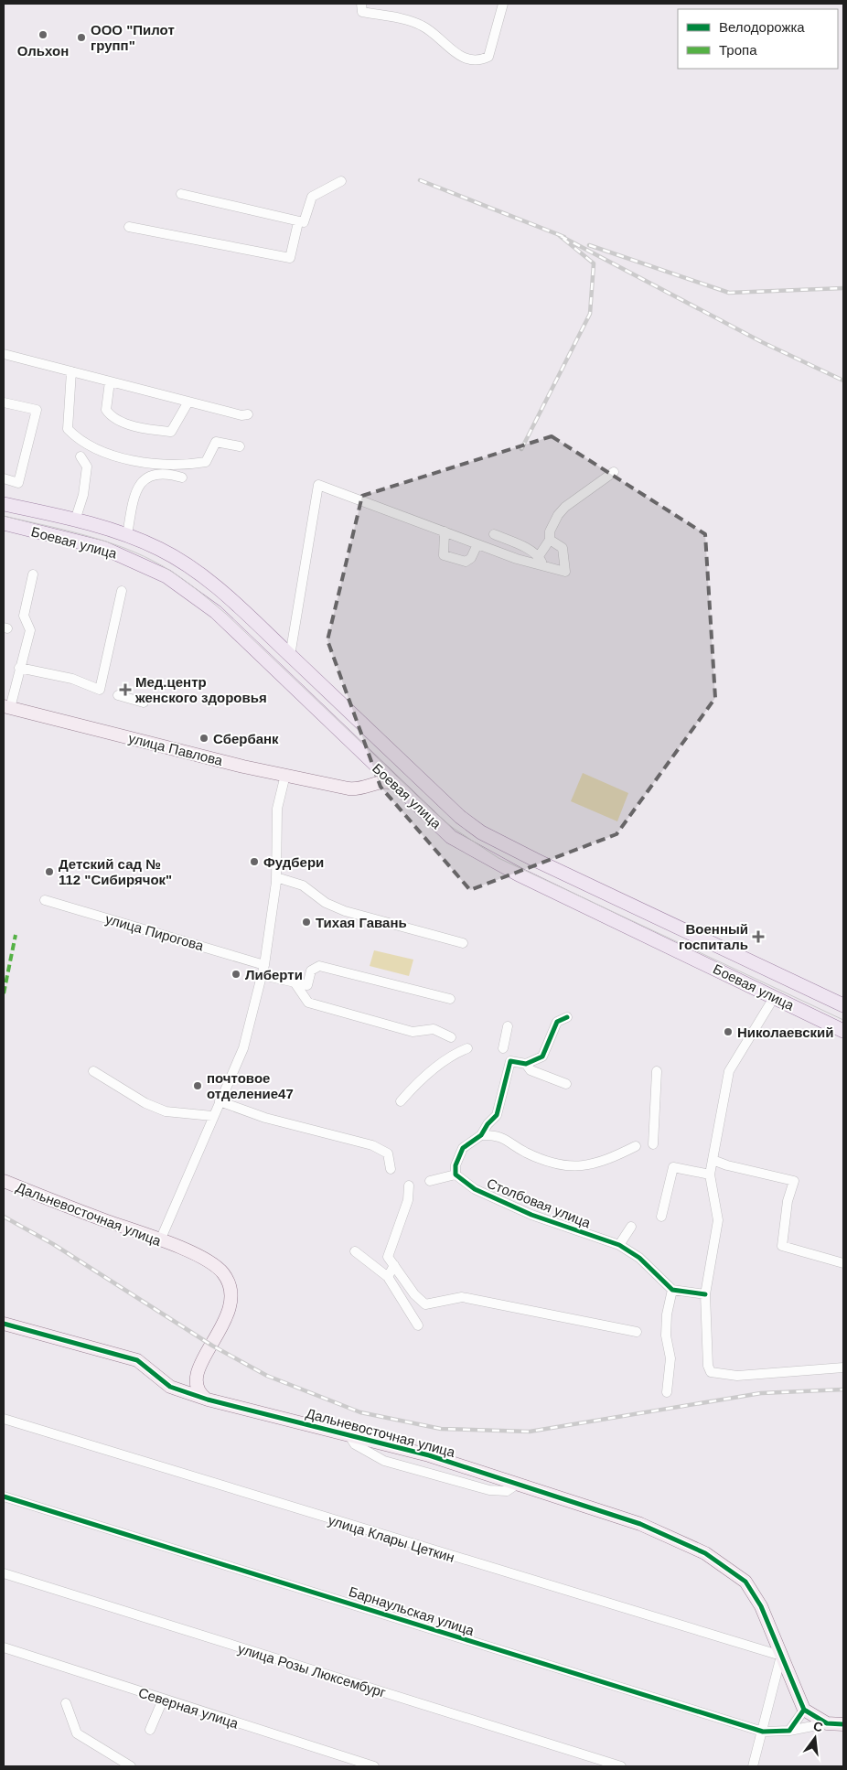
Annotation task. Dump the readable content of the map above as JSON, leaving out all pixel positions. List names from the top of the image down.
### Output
{
  "streets": {
    "main road": ["Боевая улица"],
    "street": [
      "улица Павлова",
      "улица Пирогова",
      "Столбовая улица",
      "Дальневосточная улица",
      "улица Клары Цеткин",
      "Барнаульская улица",
      "улица Розы Люксембург",
      "Северная улица"
    ]
  },
  "crossings": [
    ["Боевая улица", "улица Павлова"],
    ["Дальневосточная улица", "улица Клары Цеткин"]
  ],
  "places": {
    "other": [
      "Ольхон",
      "ООО \"Пилот групп\"",
      "Сбербанк",
      "Фудбери",
      "Детский сад № 112 \"Сибирячок\"",
      "Тихая Гавань",
      "Либерти",
      "Николаевский",
      "почтовое отделение47"
    ],
    "health": ["Мед.центр женского здоровья", "Военный госпиталь"]
  },
  "legend": ["Велодорожка", "Тропа"],
  "north": "top"
}
